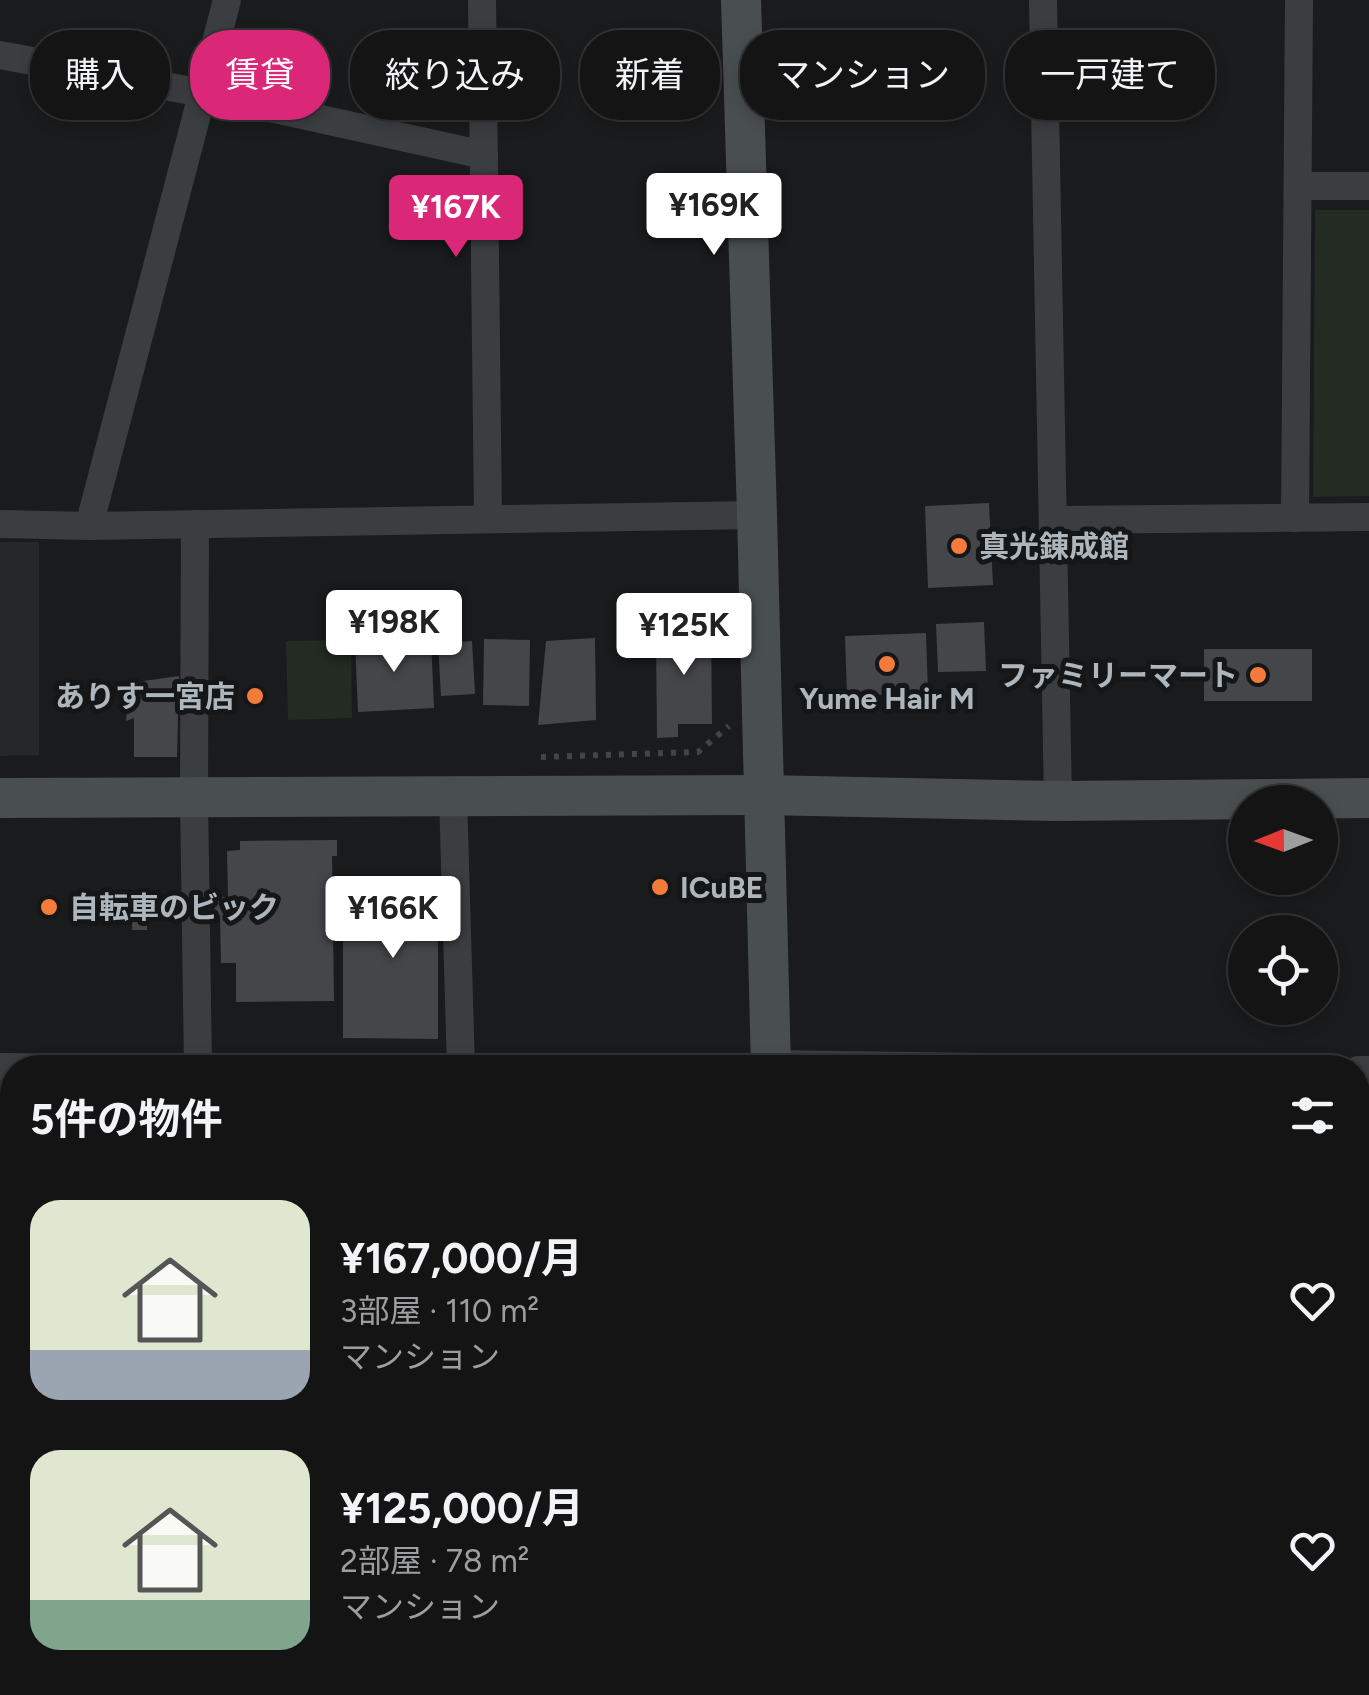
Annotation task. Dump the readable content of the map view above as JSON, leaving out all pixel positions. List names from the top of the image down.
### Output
{
  "places": [
    "真光錬成館",
    "Yume Hair M",
    "ファミリーマート",
    "ありす一宮店",
    "ICuBE",
    "自転車のビック"
  ],
  "north": "left",
  "page": {
    "chip": [
      "購入",
      "賃貸",
      "絞り込み",
      "新着",
      "マンション",
      "一戸建て"
    ],
    "price": [
      "¥169K",
      "¥167K",
      "¥198K",
      "¥125K",
      "¥166K"
    ],
    "heading": "5件の物件",
    "list": [
      {
        "name": "¥167,000/月",
        "note": "3部屋 · 110 m² · マンション"
      },
      {
        "name": "¥125,000/月",
        "note": "2部屋 · 78 m² · マンション"
      }
    ]
  }
}
